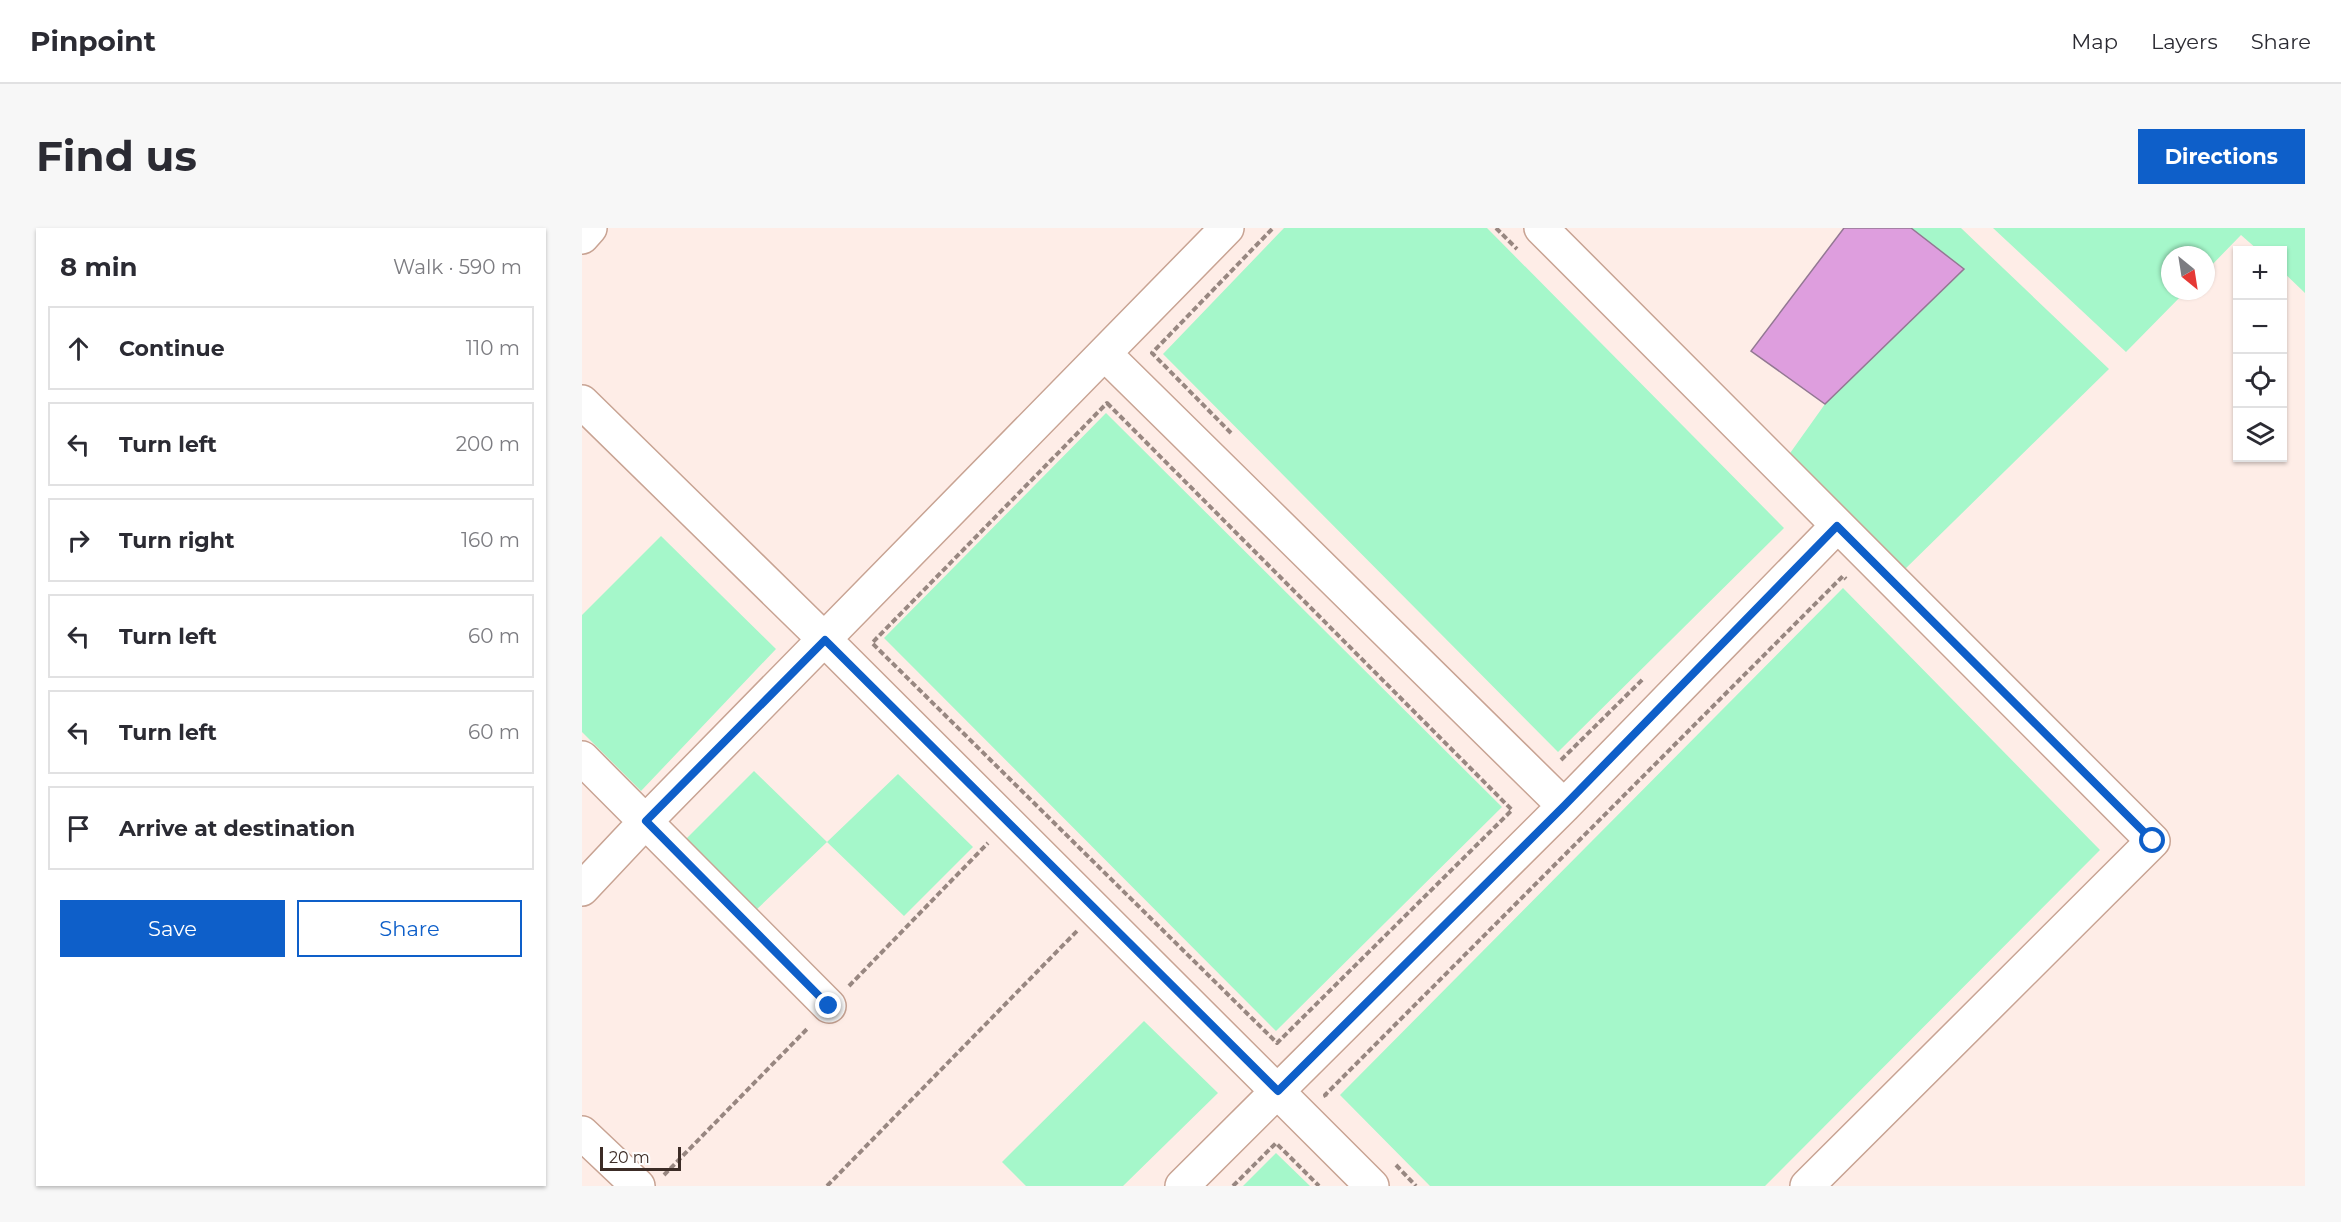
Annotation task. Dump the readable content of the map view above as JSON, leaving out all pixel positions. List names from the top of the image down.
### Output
{
  "scale_bar": "20 m",
  "north": "bottom right",
  "page": {
    "header": "Pinpoint",
    "nav": ["Map", "Layers", "Share"],
    "buttons": [
      "Directions",
      ["Save", "Share"]
    ],
    "title": "Find us",
    "heading": ["8 min", "Walk · 590 m"],
    "map_buttons": ["+", "−"],
    "list": [
      ["Continue", "110 m"],
      ["Turn left", "200 m"],
      ["Turn right", "160 m"],
      ["Turn left", "60 m"],
      ["Turn left", "60 m"],
      "Arrive at destination"
    ],
    "scale": "20 m"
  }
}
